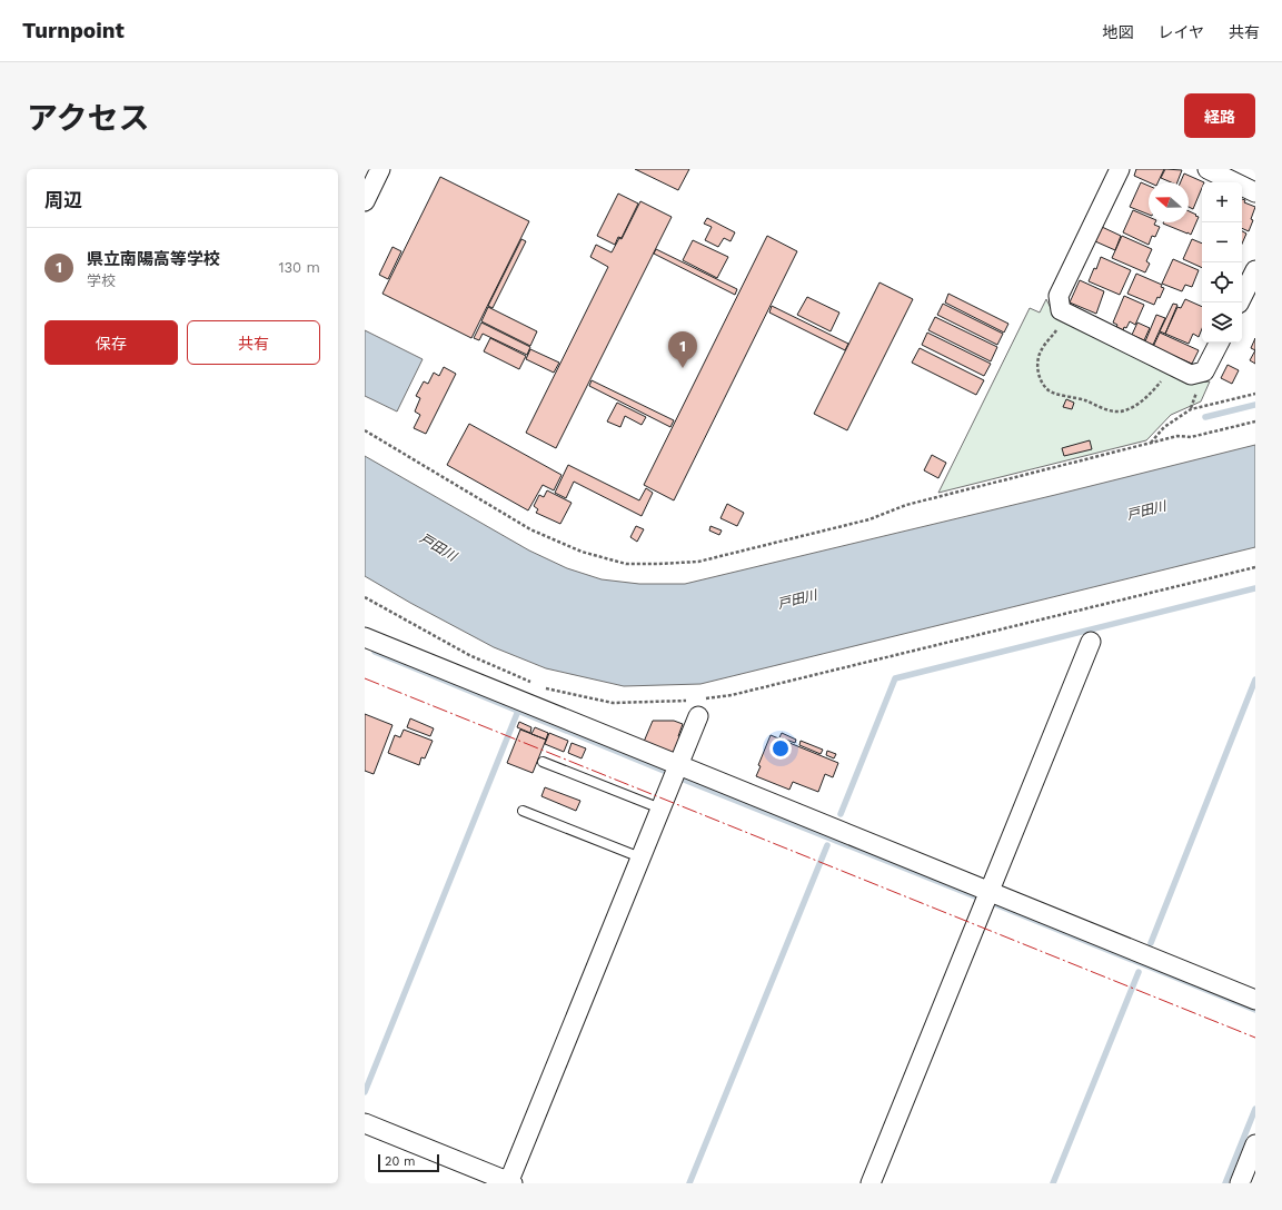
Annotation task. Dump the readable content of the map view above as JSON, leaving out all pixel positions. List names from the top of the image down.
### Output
{
  "water": ["戸田川"],
  "scale_bar": "20 m",
  "north": "left",
  "page": {
    "header": "Turnpoint",
    "nav": ["地図", "レイヤ", "共有"],
    "title": "アクセス",
    "buttons": [
      "経路",
      ["保存", "共有"]
    ],
    "heading": "周辺",
    "map_buttons": ["+", "−"],
    "list": [
      {
        "mark": "1",
        "name": "県立南陽高等学校",
        "note": "学校",
        "value": "130 m"
      }
    ],
    "pins": "1",
    "scale": "20 m"
  }
}
